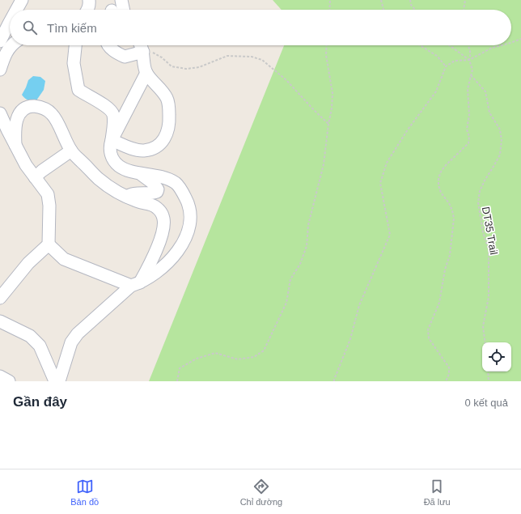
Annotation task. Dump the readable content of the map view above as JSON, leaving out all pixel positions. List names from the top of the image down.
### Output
{
  "streets": {
    "path": ["DT35 Trail"]
  },
  "page": {
    "search": "Tìm kiếm",
    "heading": ["Gần đây", "0 kết quả"],
    "nav": ["Bản đồ", "Chỉ đường", "Đã lưu"]
  }
}
